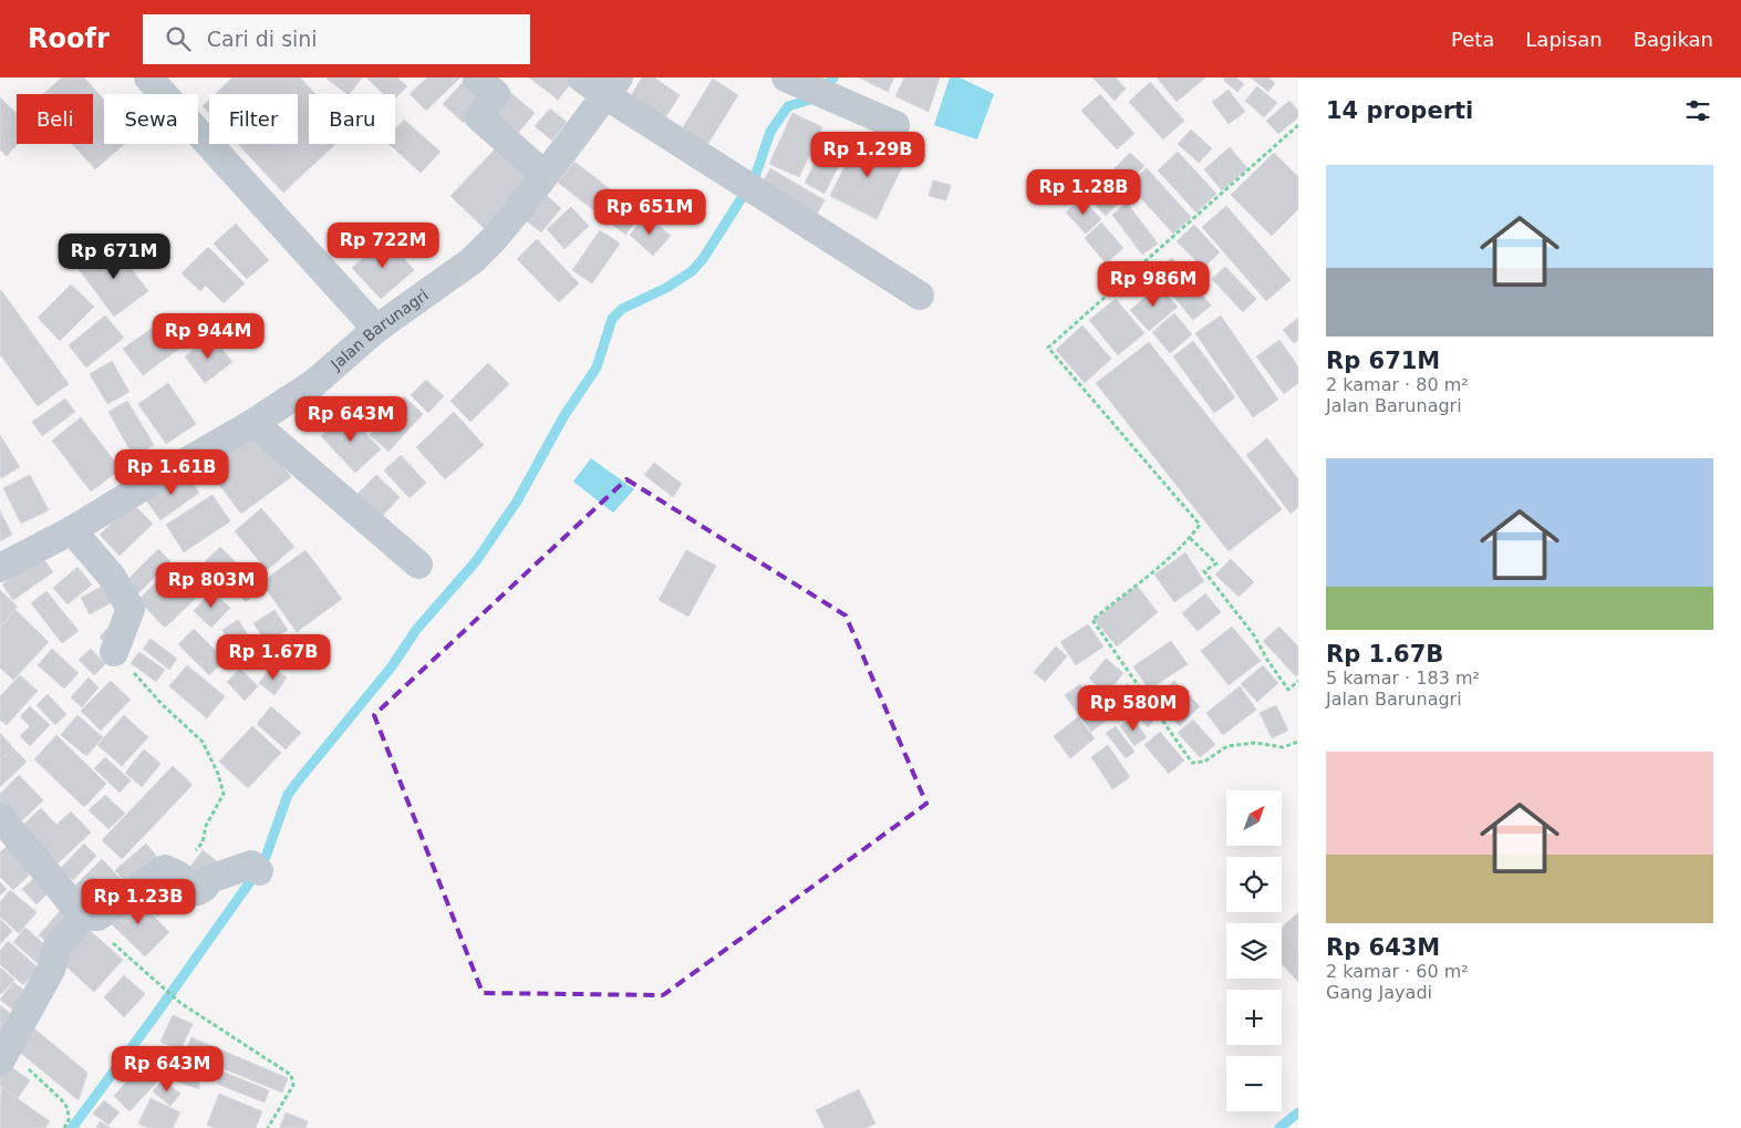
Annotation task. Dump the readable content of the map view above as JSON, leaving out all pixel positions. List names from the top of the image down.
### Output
{
  "streets": {
    "street": ["Jalan Barunagri"]
  },
  "north": "top right",
  "page": {
    "header": "Roofr",
    "search": "Cari di sini",
    "nav": ["Peta", "Lapisan", "Bagikan"],
    "heading": "14 properti",
    "chip": [
      "Beli",
      "Sewa",
      "Filter",
      "Baru"
    ],
    "price": [
      "Rp 1.29B",
      "Rp 1.28B",
      "Rp 651M",
      "Rp 722M",
      "Rp 671M",
      "Rp 986M",
      "Rp 944M",
      "Rp 643M",
      "Rp 1.61B",
      "Rp 803M",
      "Rp 1.67B",
      "Rp 580M",
      "Rp 1.23B",
      "Rp 643M"
    ],
    "list": [
      {
        "name": "Rp 671M",
        "note": "2 kamar · 80 m² · Jalan Barunagri"
      },
      {
        "name": "Rp 1.67B",
        "note": "5 kamar · 183 m² · Jalan Barunagri"
      },
      {
        "name": "Rp 643M",
        "note": "2 kamar · 60 m² · Gang Jayadi"
      }
    ],
    "map_buttons": ["+", "−"]
  }
}
